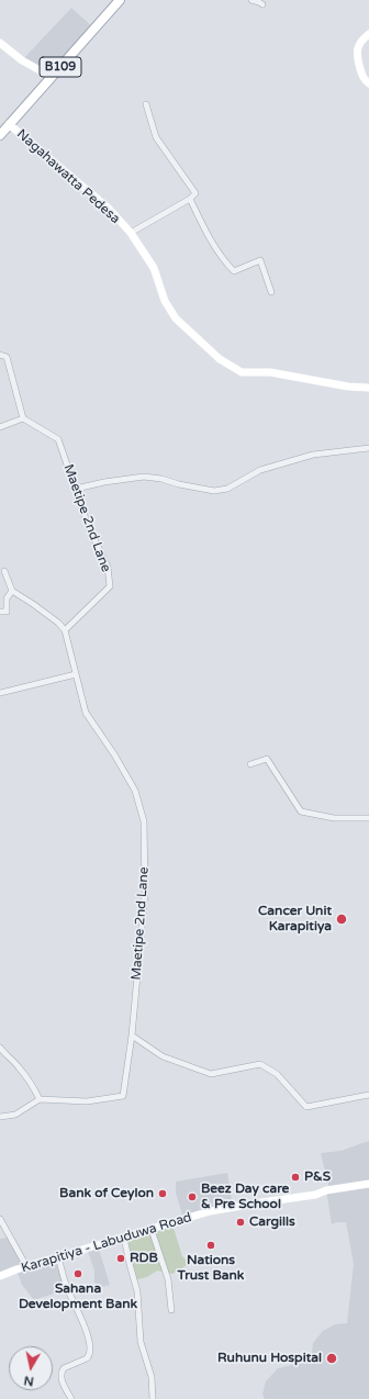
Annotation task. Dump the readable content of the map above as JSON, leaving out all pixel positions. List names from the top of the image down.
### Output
{
  "streets": {
    "main road": ["B109"],
    "street": ["Nagahawatta Pedesa", "Maetipe 2nd Lane", "Karapitiya - Labuduwa Road"]
  },
  "crossings": [
    ["B109", "Nagahawatta Pedesa"]
  ],
  "places": [
    "Cancer Unit Karapitiya",
    "P&S",
    "Bank of Ceylon",
    "Beez Day care & Pre School",
    "Cargills",
    "Nations Trust Bank",
    "RDB",
    "Sahana Development Bank",
    "Ruhunu Hospital"
  ],
  "north": "bottom"
}
